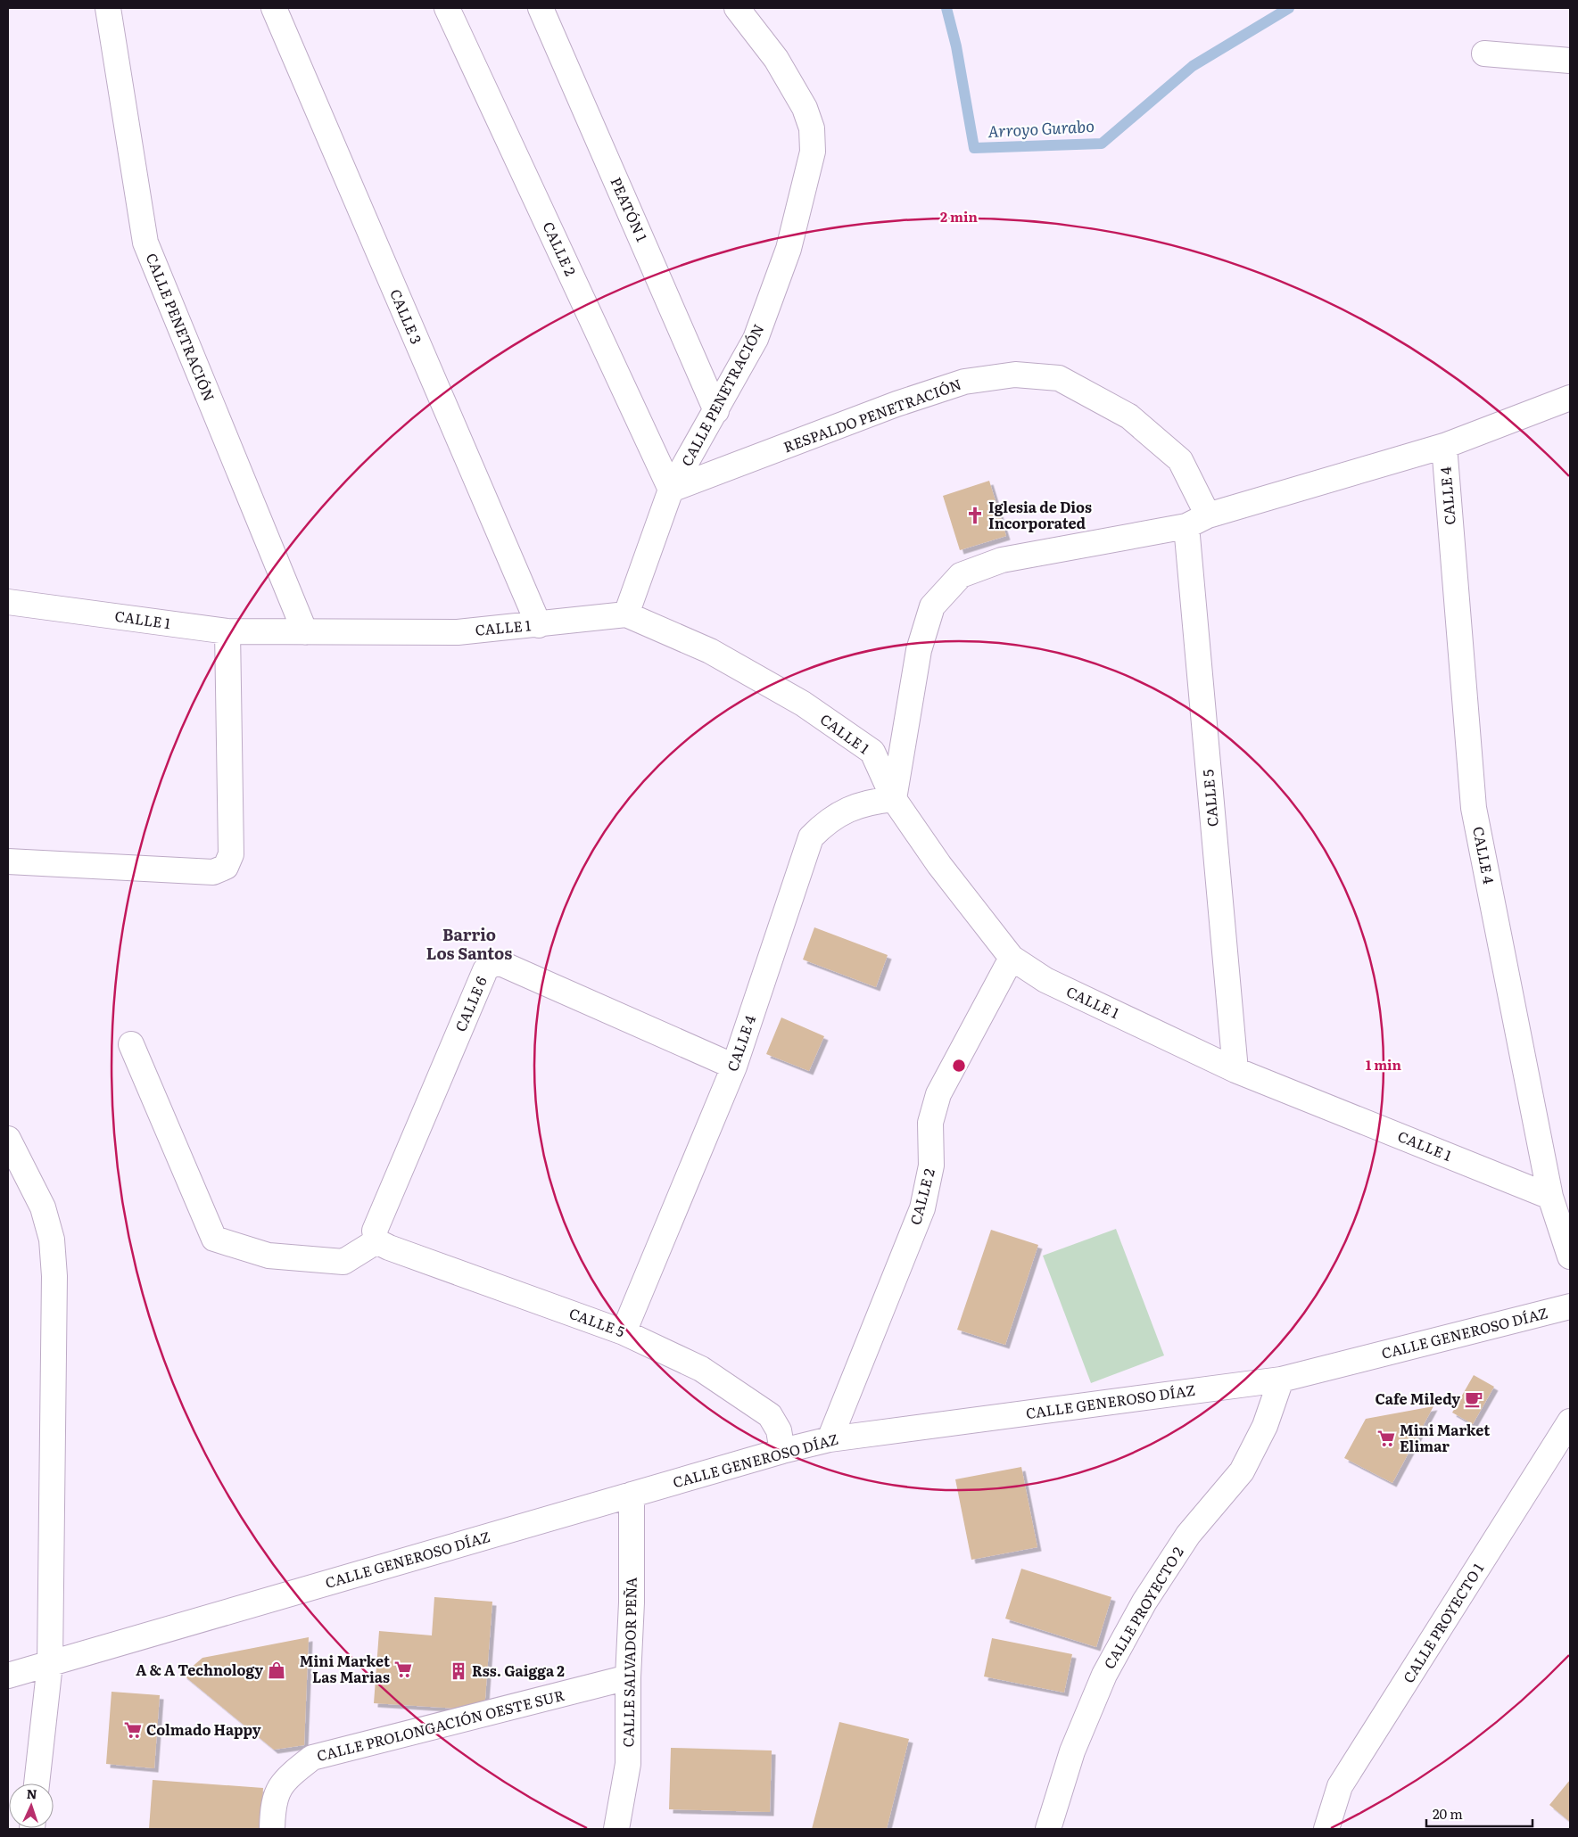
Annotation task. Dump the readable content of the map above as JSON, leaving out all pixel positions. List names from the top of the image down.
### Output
{
  "streets": {
    "street": [
      "PEATÓN 1",
      "CALLE 2",
      "CALLE 3",
      "CALLE PENETRACIÓN",
      "RESPALDO PENETRACIÓN",
      "CALLE 4",
      "CALLE 1",
      "CALLE 5",
      "CALLE 6",
      "CALLE GENEROSO DÍAZ",
      "CALLE PROYECTO 2",
      "CALLE PROYECTO 1",
      "CALLE SALVADOR PEÑA",
      "CALLE PROLONGACIÓN OESTE SUR"
    ]
  },
  "crossings": [
    ["PEATÓN 1", "CALLE PENETRACIÓN"],
    ["CALLE 2", "CALLE PENETRACIÓN"],
    ["CALLE 2", "RESPALDO PENETRACIÓN"],
    ["CALLE 2", "CALLE 1"],
    ["CALLE 2", "CALLE GENEROSO DÍAZ"],
    ["CALLE 3", "CALLE 1"],
    ["CALLE PENETRACIÓN", "RESPALDO PENETRACIÓN"],
    ["CALLE PENETRACIÓN", "CALLE 1"],
    ["CALLE 4", "CALLE 1"],
    ["CALLE 4", "CALLE 5"],
    ["CALLE 4", "CALLE 6"],
    ["CALLE 1", "CALLE 5"],
    ["CALLE 5", "CALLE 6"],
    ["CALLE 5", "CALLE GENEROSO DÍAZ"],
    ["CALLE GENEROSO DÍAZ", "CALLE PROYECTO 2"],
    ["CALLE GENEROSO DÍAZ", "CALLE SALVADOR PEÑA"],
    ["CALLE SALVADOR PEÑA", "CALLE PROLONGACIÓN OESTE SUR"]
  ],
  "districts": ["Barrio Los Santos"],
  "water": ["Arroyo Gurabo"],
  "places": {
    "church": ["Iglesia de Dios Incorporated"],
    "cafe": ["Cafe Miledy"],
    "supermarket": ["Mini Market Elimar", "Mini Market Las Marias", "Colmado Happy"],
    "shop": ["A & A Technology"],
    "building": ["Rss. Gaigga 2"]
  },
  "scale_bar": "20 m",
  "north": "top",
  "rings": ["2 min", "1 min"]
}
